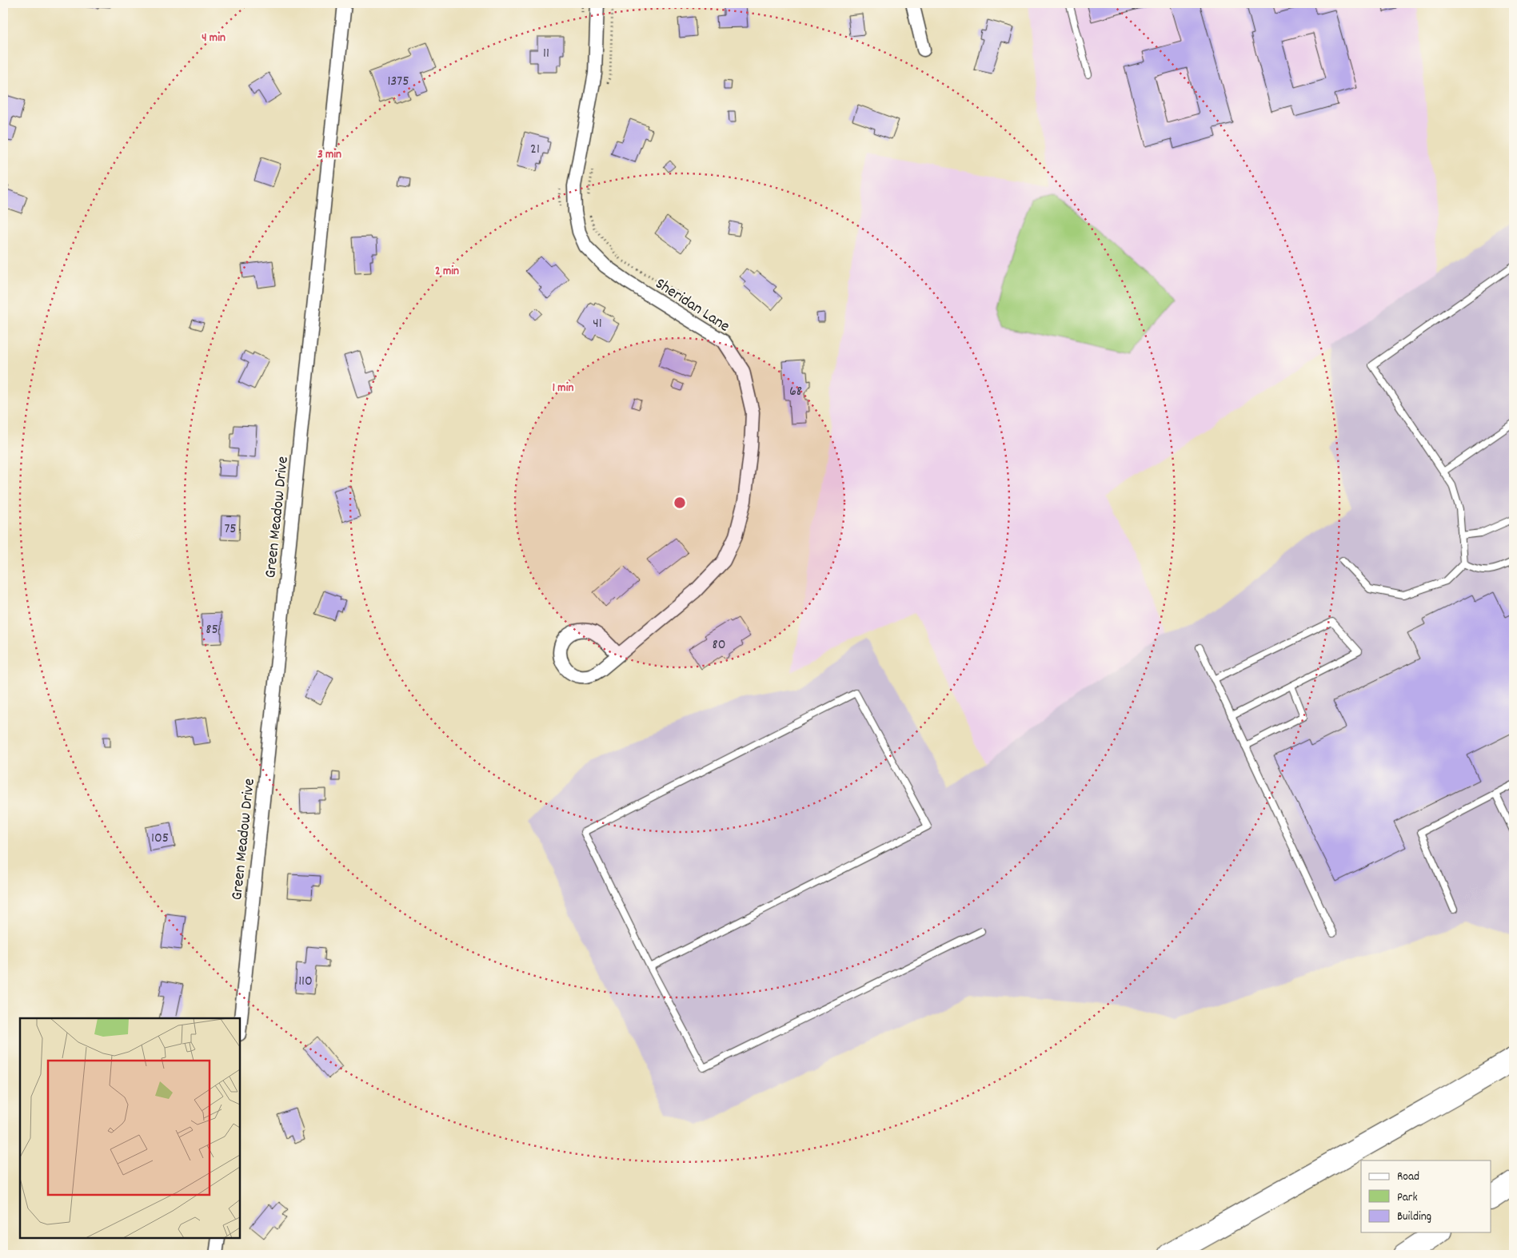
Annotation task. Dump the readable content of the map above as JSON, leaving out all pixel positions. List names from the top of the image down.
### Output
{
  "streets": {
    "street": ["Sheridan Lane", "Green Meadow Drive"]
  },
  "house_numbers": [
    "11",
    "1375",
    "21",
    "41",
    "68",
    "75",
    "85",
    "80",
    "105",
    "110"
  ],
  "legend": ["Road", "Park", "Building"],
  "rings": [
    "4 min",
    "3 min",
    "2 min",
    "1 min"
  ]
}
